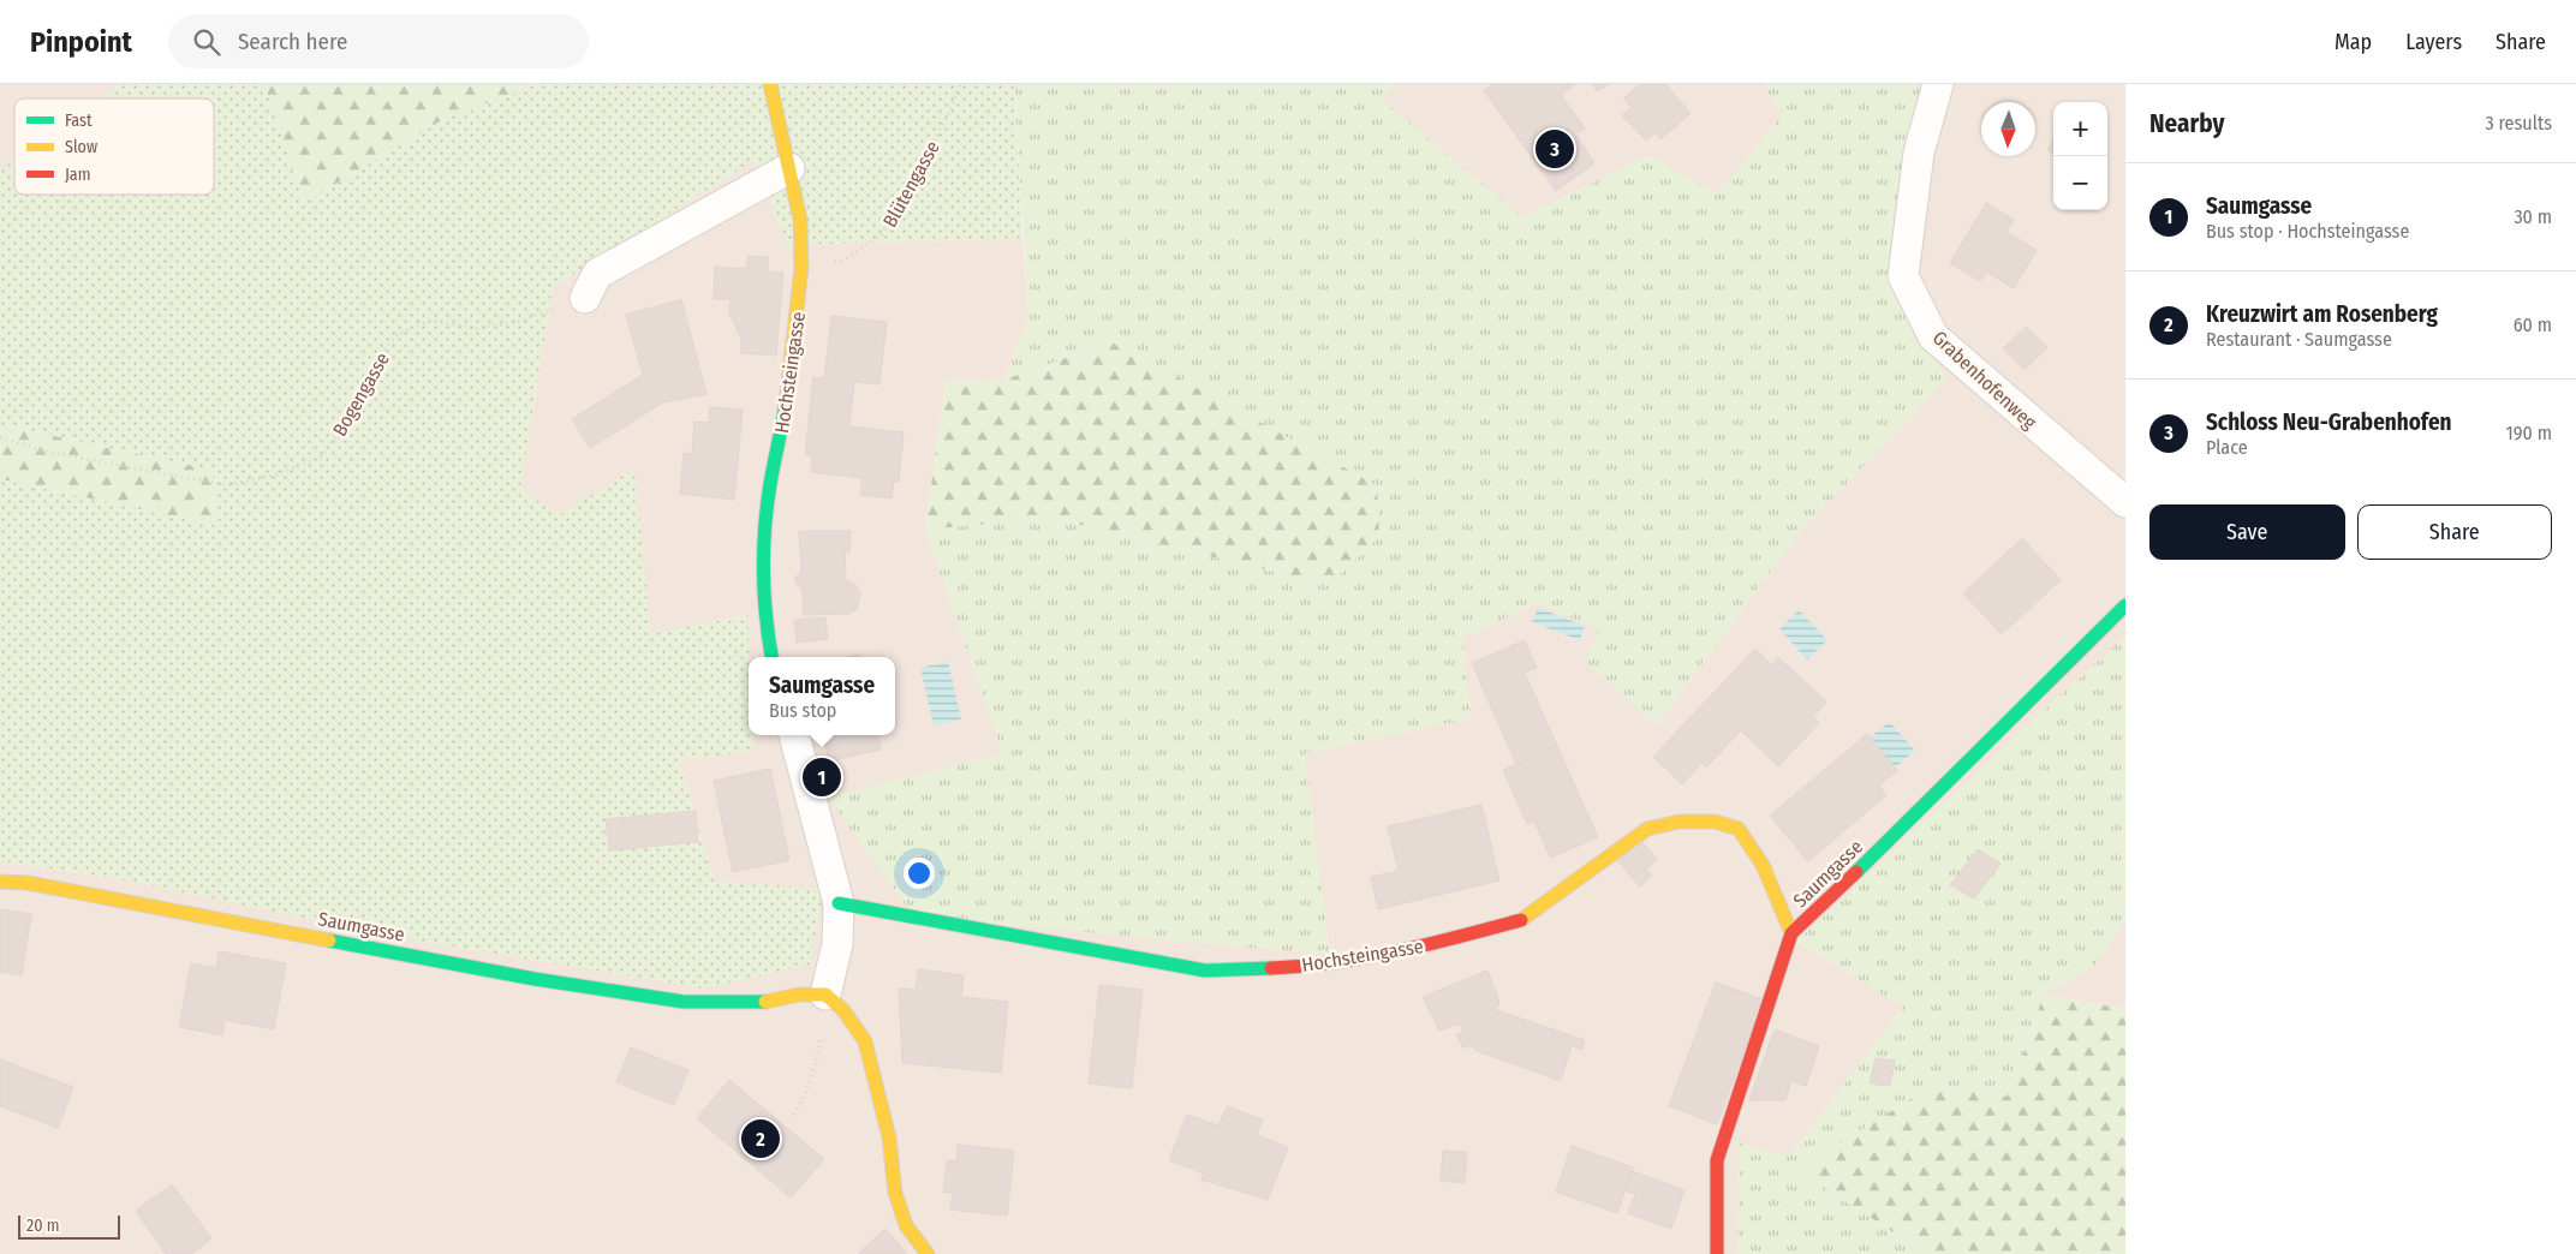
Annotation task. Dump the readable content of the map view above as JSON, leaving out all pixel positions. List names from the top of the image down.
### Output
{
  "streets": {
    "street": ["Hochsteingasse", "Grabenhofenweg", "Saumgasse"],
    "path": ["Blütengasse", "Bogengasse"]
  },
  "crossings": [
    ["Blütengasse", "Hochsteingasse"],
    ["Hochsteingasse", "Saumgasse"]
  ],
  "legend": ["Fast", "Slow", "Jam"],
  "scale_bar": "20 m",
  "north": "bottom",
  "page": {
    "header": "Pinpoint",
    "search": "Search here",
    "nav": ["Map", "Layers", "Share"],
    "heading": ["Nearby", "3 results"],
    "map_buttons": ["+", "−"],
    "pins": ["3", "1", "2"],
    "list": [
      {
        "mark": "1",
        "name": "Saumgasse",
        "note": "Bus stop · Hochsteingasse",
        "value": "30 m"
      },
      {
        "mark": "2",
        "name": "Kreuzwirt am Rosenberg",
        "note": "Restaurant · Saumgasse",
        "value": "60 m"
      },
      {
        "mark": "3",
        "name": "Schloss Neu-Grabenhofen",
        "note": "Place",
        "value": "190 m"
      }
    ],
    "buttons": ["Save", "Share"],
    "popup": ["Saumgasse", "Bus stop"],
    "scale": "20 m"
  }
}
